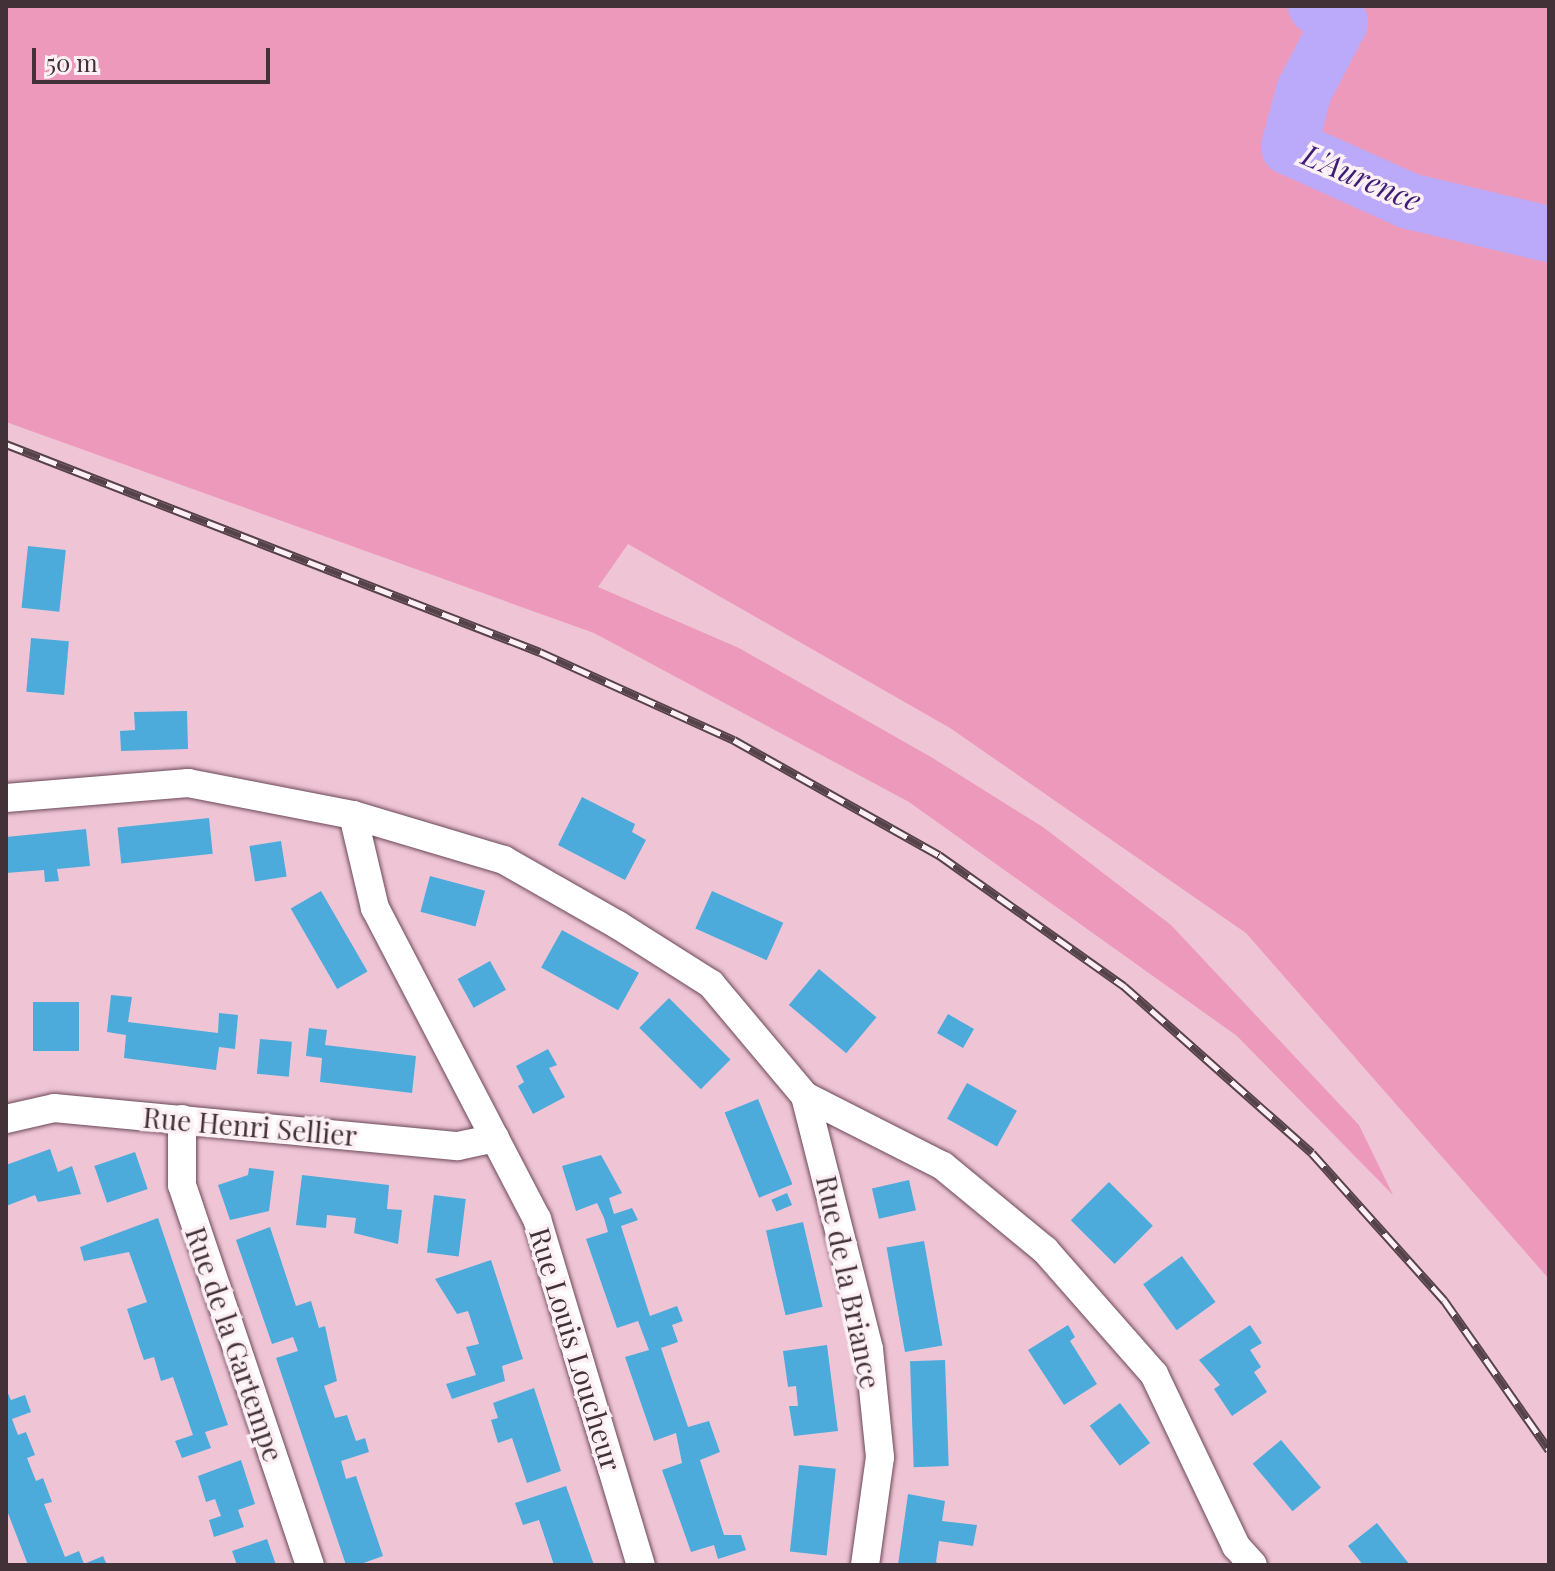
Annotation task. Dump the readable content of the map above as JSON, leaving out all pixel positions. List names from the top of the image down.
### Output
{
  "streets": {
    "street": [
      "Rue Henri Sellier",
      "Rue de la Briance",
      "Rue de la Gartempe",
      "Rue Louis Loucheur"
    ]
  },
  "crossings": [
    ["Rue Henri Sellier", "Rue de la Gartempe"],
    ["Rue Henri Sellier", "Rue Louis Loucheur"]
  ],
  "water": ["L'Aurence"],
  "scale_bar": "50 m"
}
